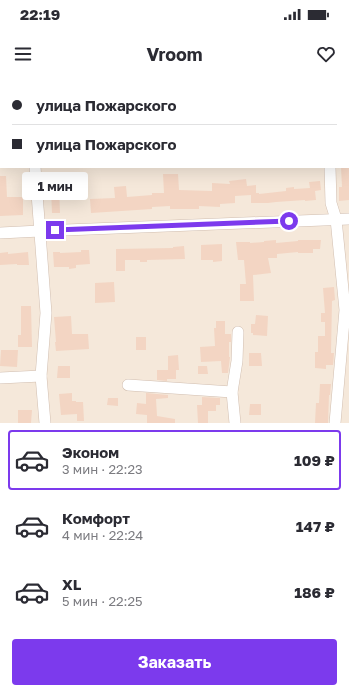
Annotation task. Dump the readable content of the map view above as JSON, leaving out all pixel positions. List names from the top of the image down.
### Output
{
  "page": {
    "status": "22:19",
    "header": "Vroom",
    "banner": ["улица Пожарского", "улица Пожарского"],
    "bubble": "1 мин",
    "list": [
      {
        "name": "Эконом",
        "note": "3 мин · 22:23",
        "value": "109 ₽"
      },
      {
        "name": "Комфорт",
        "note": "4 мин · 22:24",
        "value": "147 ₽"
      },
      {
        "name": "XL",
        "note": "5 мин · 22:25",
        "value": "186 ₽"
      }
    ],
    "buttons": "Заказать"
  }
}
